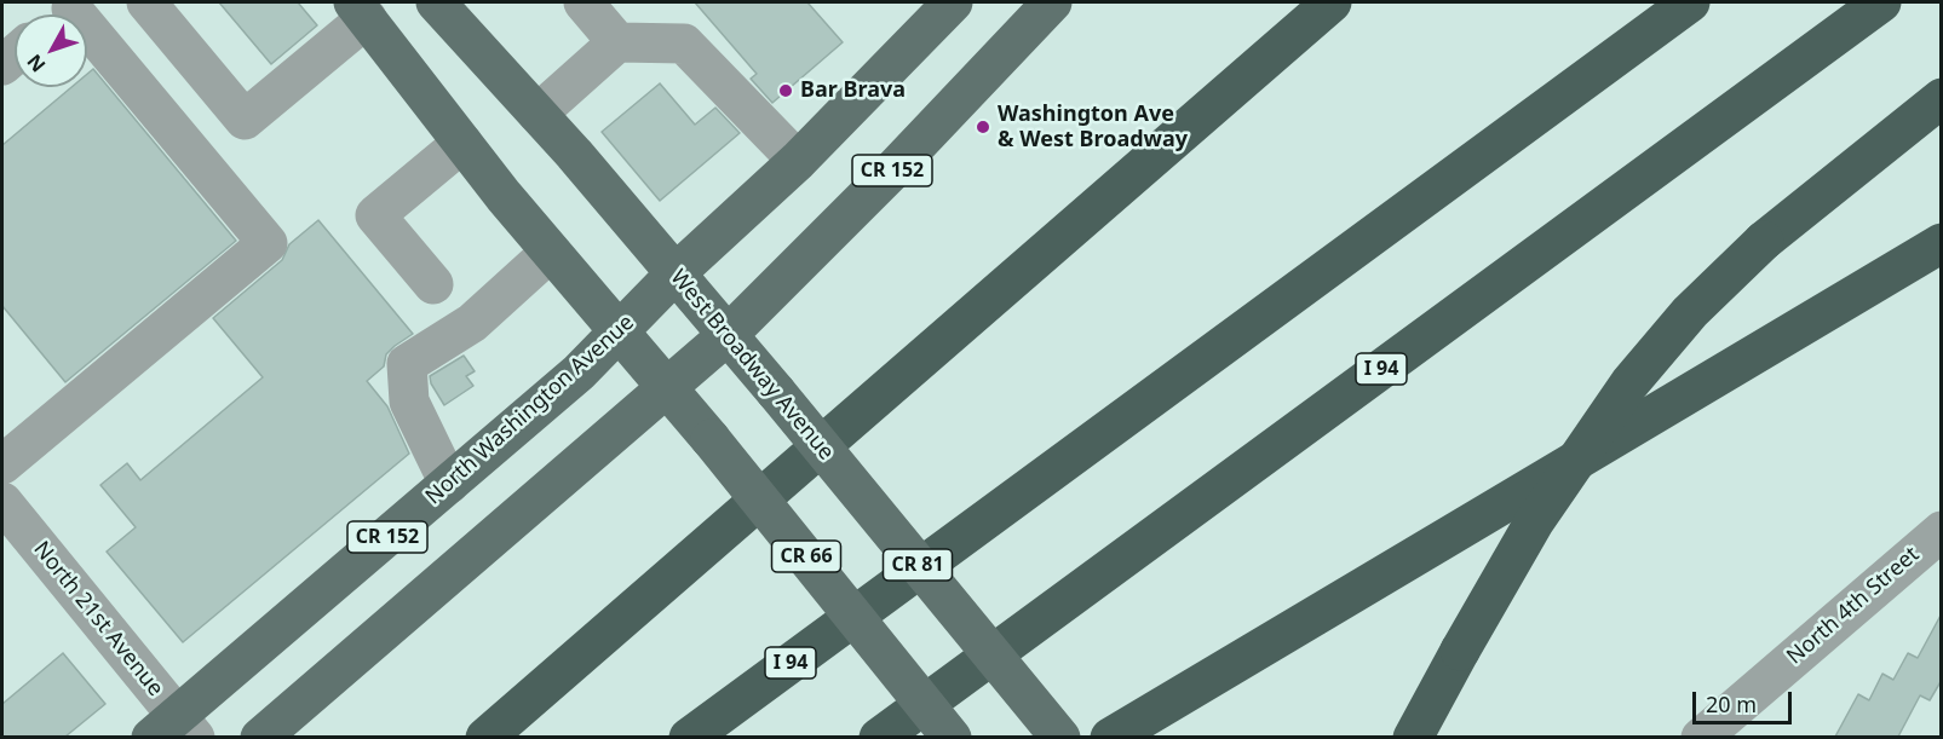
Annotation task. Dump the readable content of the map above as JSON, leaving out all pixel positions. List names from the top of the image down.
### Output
{
  "streets": {
    "highway": ["I 94"],
    "main road": [
      "CR 152",
      "West Broadway Avenue",
      "North Washington Avenue",
      "CR 66",
      "CR 81"
    ],
    "street": ["North 4th Street", "North 21st Avenue"]
  },
  "crossings": [
    ["West Broadway Avenue", "North Washington Avenue"],
    ["North Washington Avenue", "CR 66"],
    ["North Washington Avenue", "North 21st Avenue"]
  ],
  "places": ["Bar Brava", "Washington Ave & West Broadway"],
  "scale_bar": "20 m",
  "north": "bottom left"
}
